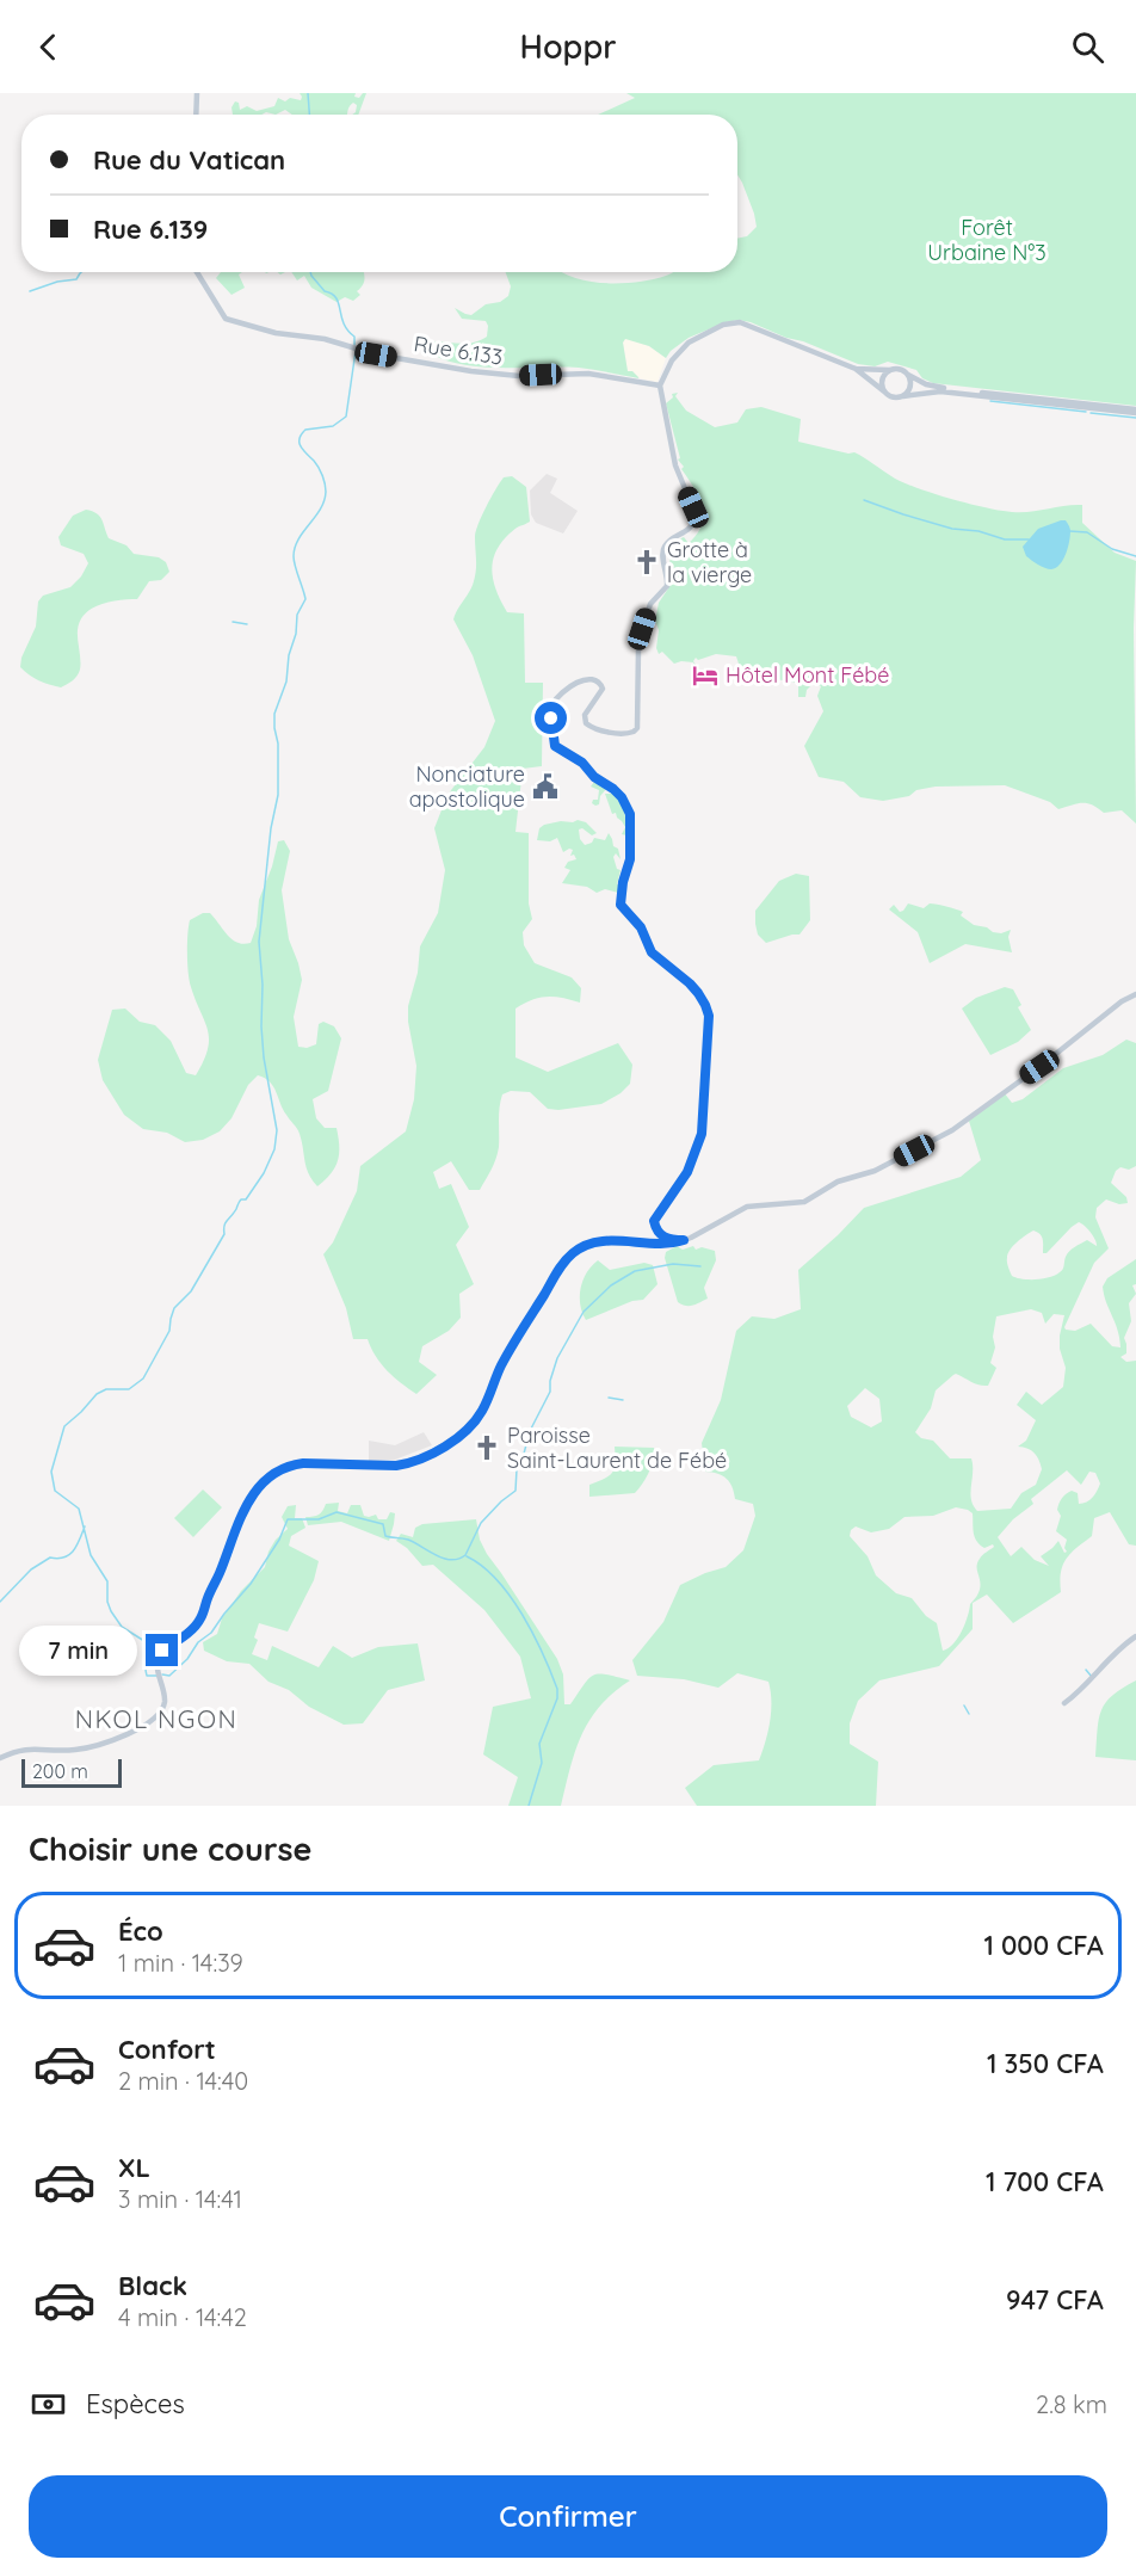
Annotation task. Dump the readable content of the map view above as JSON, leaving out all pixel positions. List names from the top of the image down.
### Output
{
  "streets": {
    "street": ["Rue 6.133"]
  },
  "districts": ["NKOL NGON"],
  "parks": ["Forêt Urbaine N°3"],
  "places": {
    "church": ["Grotte à la vierge", "Paroisse Saint-Laurent de Fébé"],
    "hotel": ["Hôtel Mont Fébé"],
    "public building": ["Nonciature apostolique"]
  },
  "scale_bar": "200 m",
  "page": {
    "header": "Hoppr",
    "banner": ["Rue du Vatican", "Rue 6.139"],
    "bubble": "7 min",
    "scale": "200 m",
    "heading": "Choisir une course",
    "list": [
      {
        "name": "Éco",
        "note": "1 min · 14:39",
        "value": "1 000 CFA"
      },
      {
        "name": "Confort",
        "note": "2 min · 14:40",
        "value": "1 350 CFA"
      },
      {
        "name": "XL",
        "note": "3 min · 14:41",
        "value": "1 700 CFA"
      },
      {
        "name": "Black",
        "note": "4 min · 14:42",
        "value": "947 CFA"
      }
    ],
    "pay": ["Espèces", "2.8 km"],
    "buttons": "Confirmer"
  }
}
